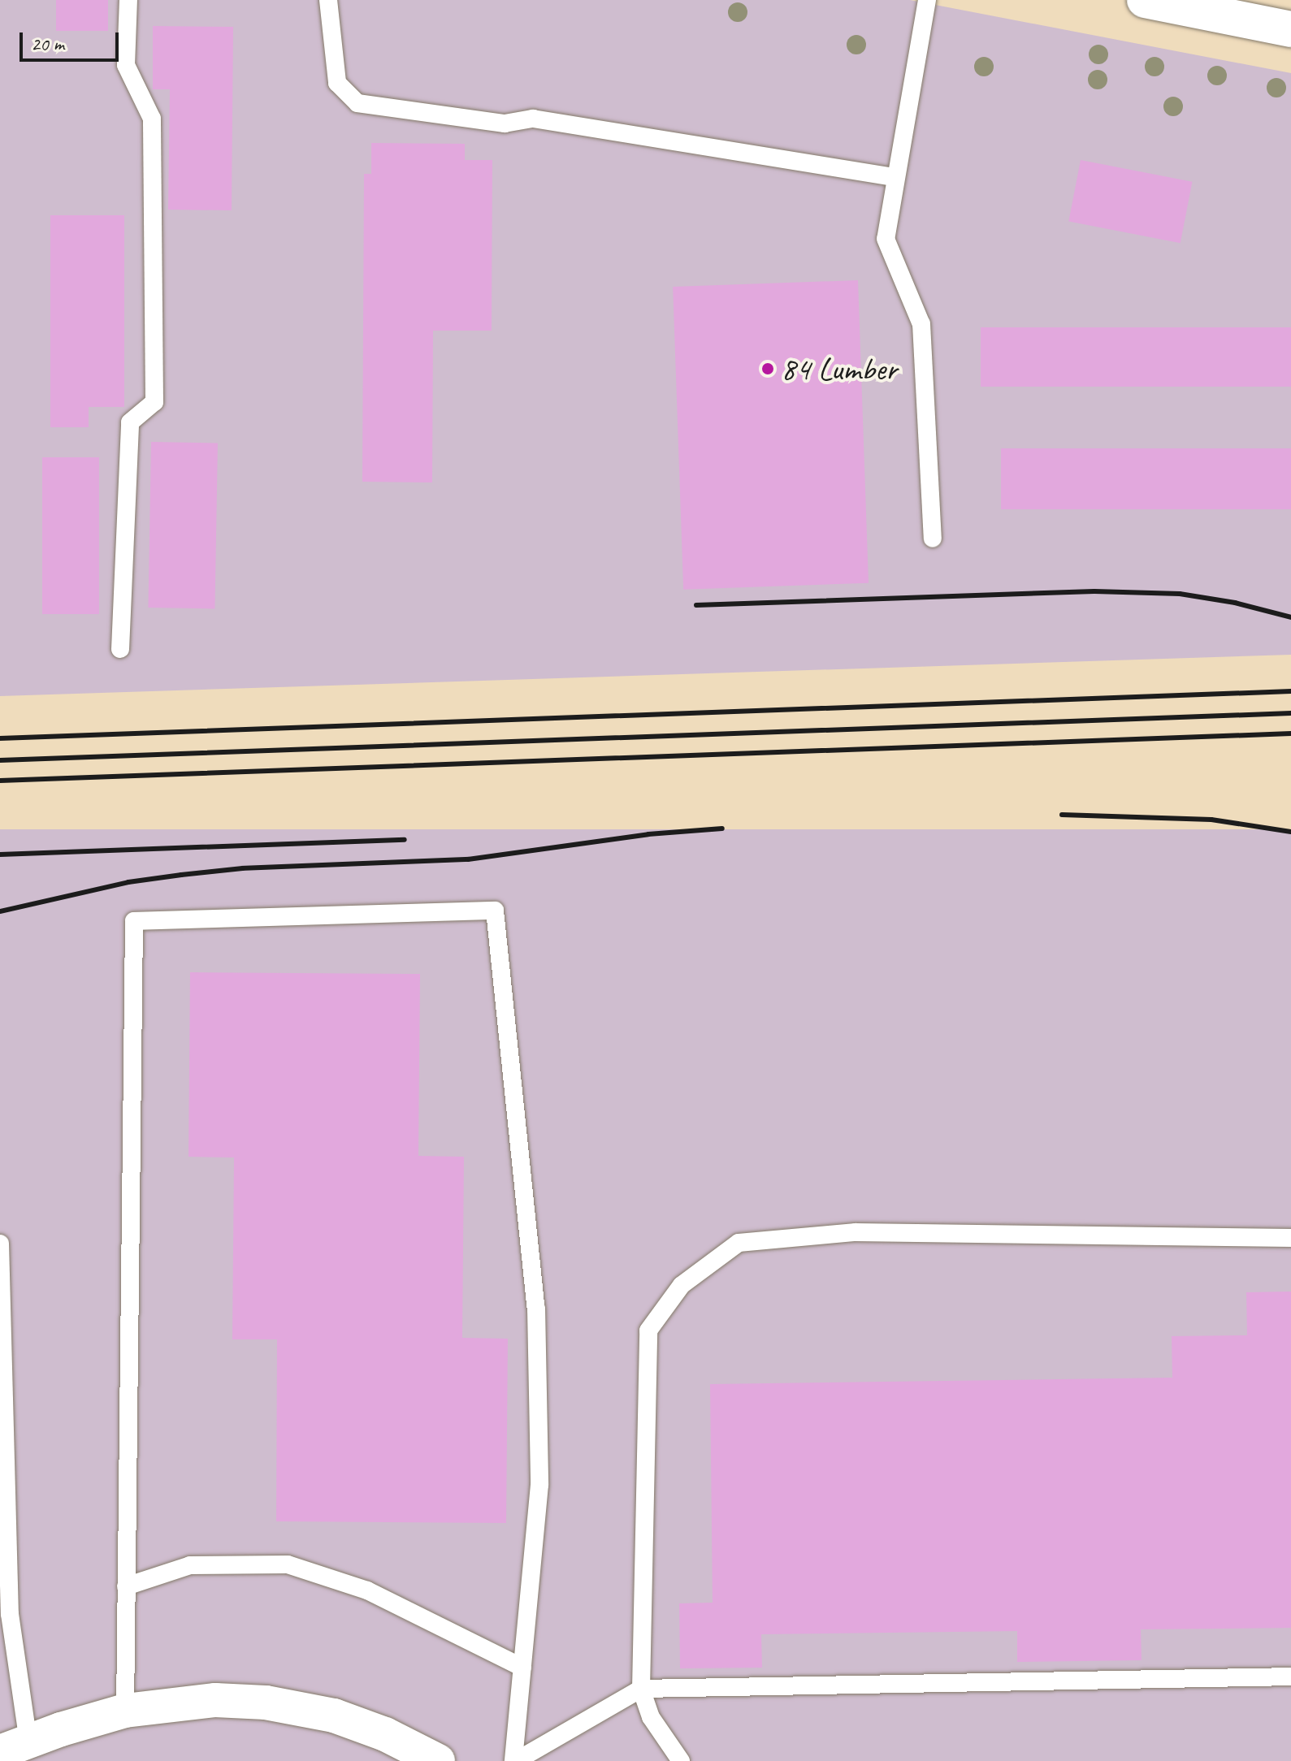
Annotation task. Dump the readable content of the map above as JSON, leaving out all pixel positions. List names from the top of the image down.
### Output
{
  "places": ["84 Lumber"],
  "scale_bar": "20 m"
}
